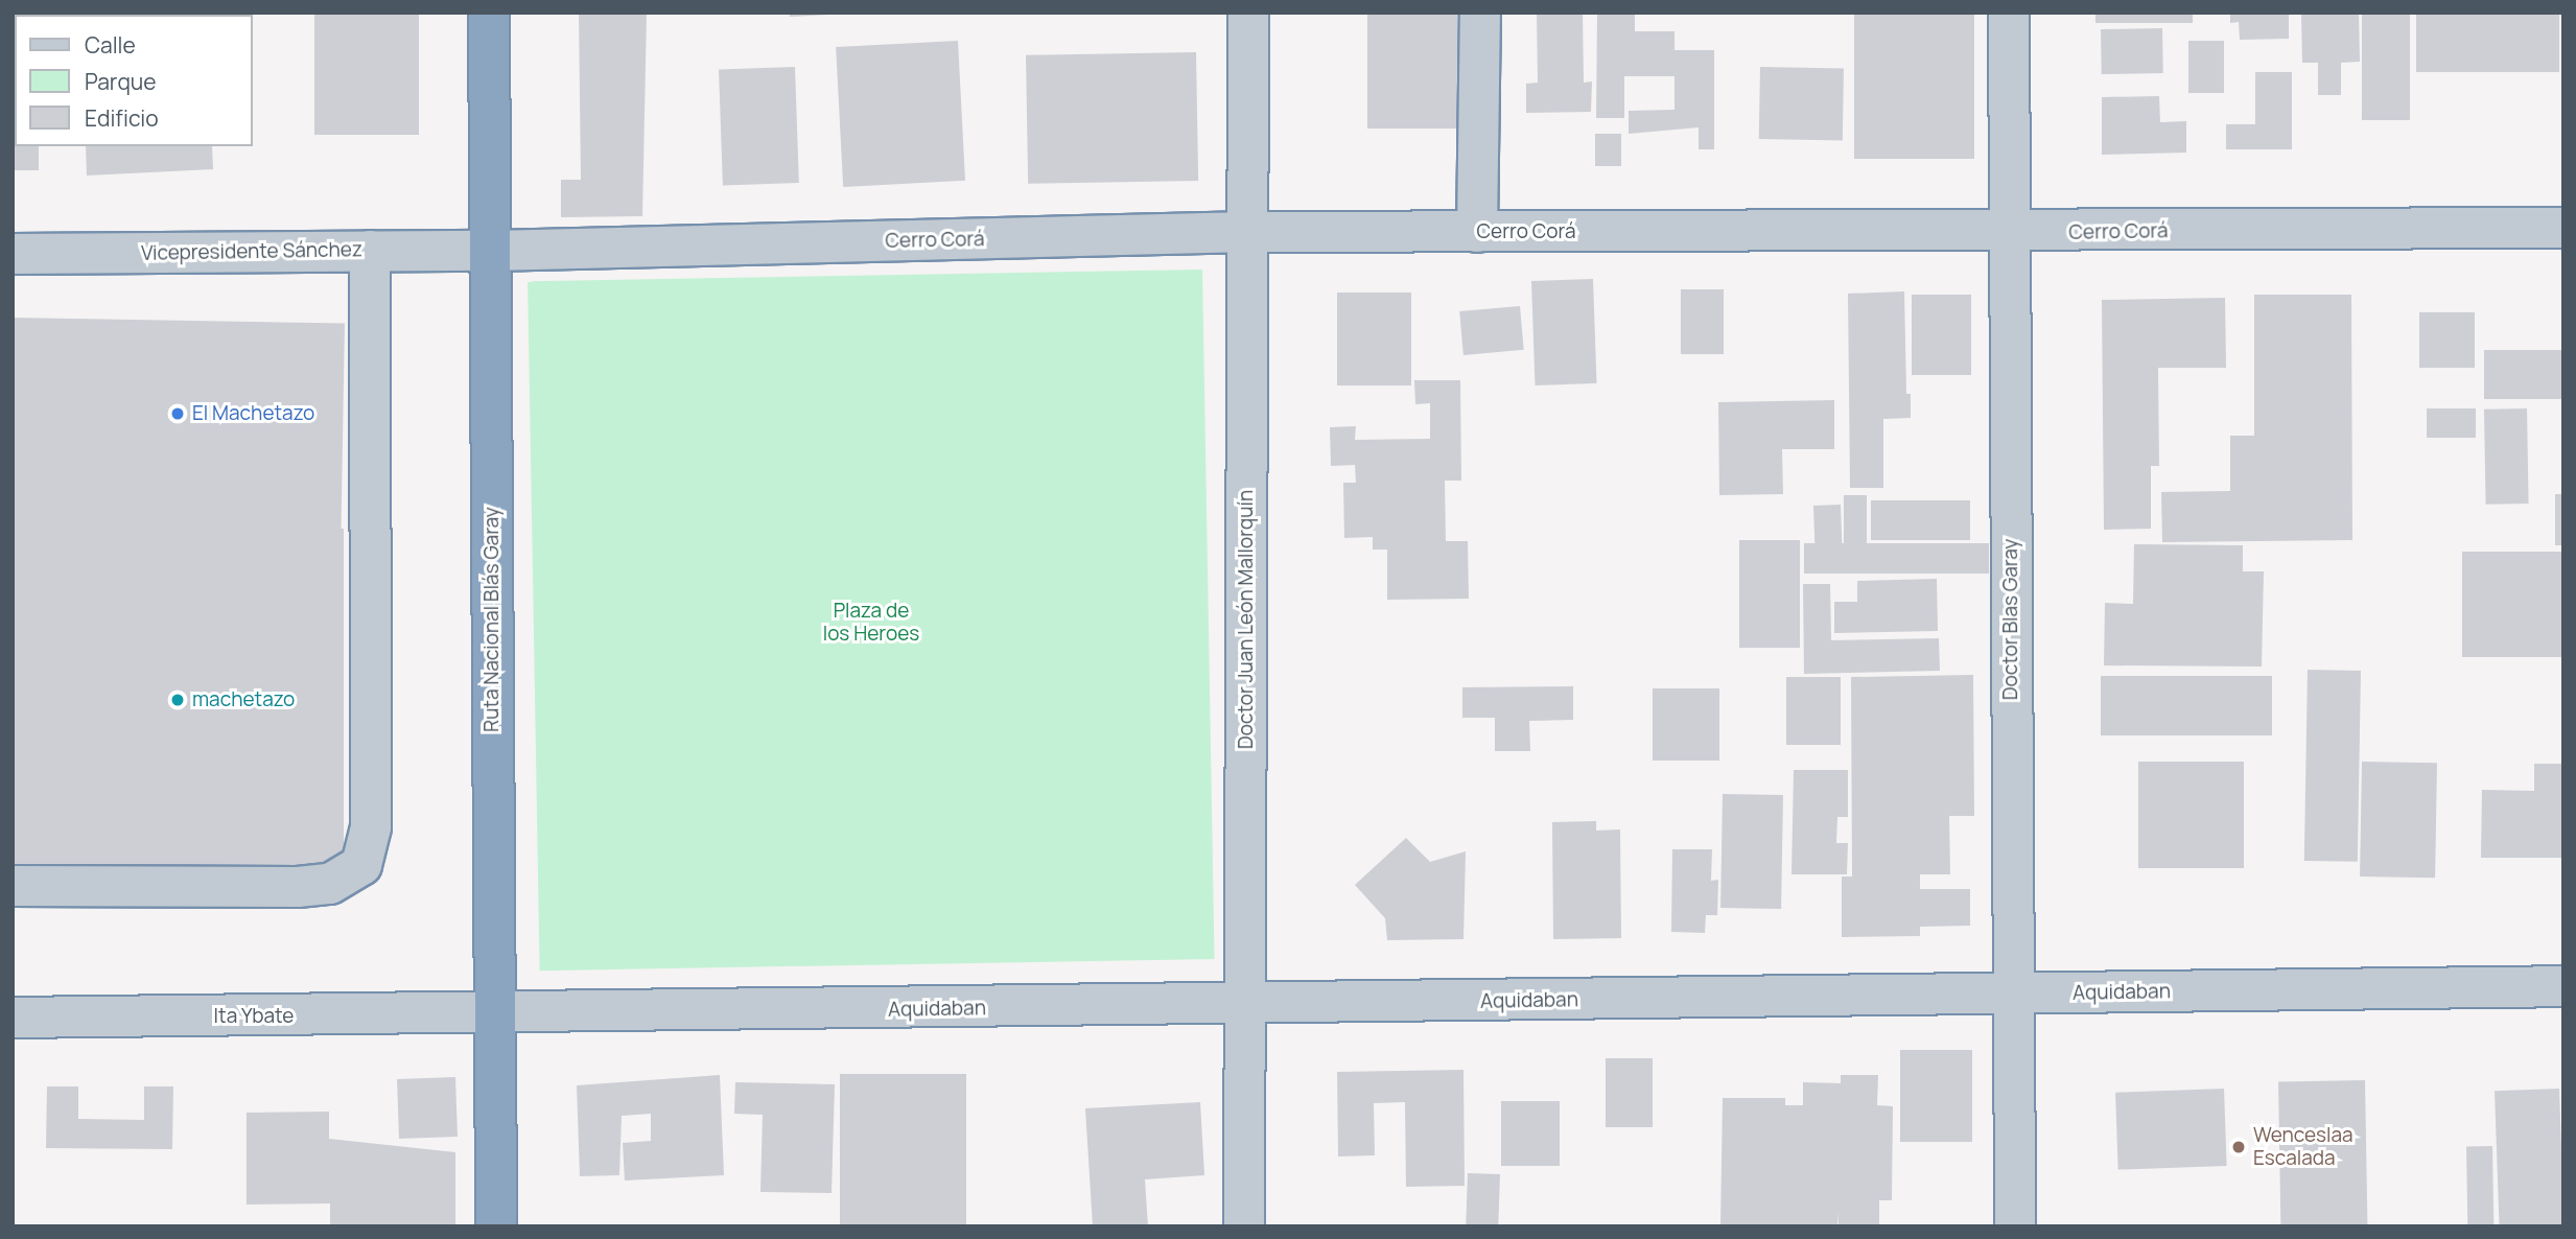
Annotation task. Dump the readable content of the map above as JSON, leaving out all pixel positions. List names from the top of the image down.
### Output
{
  "streets": {
    "highway": ["Ruta Nacional Blás Garay"],
    "street": [
      "Cerro Corá",
      "Vicepresidente Sánchez",
      "Doctor Juan León Mallorquín",
      "Doctor Blas Garay",
      "Aquidaban",
      "Ita Ybate"
    ]
  },
  "crossings": [
    ["Cerro Corá", "Vicepresidente Sánchez"],
    ["Cerro Corá", "Ruta Nacional Blás Garay"],
    ["Cerro Corá", "Doctor Juan León Mallorquín"],
    ["Cerro Corá", "Doctor Blas Garay"],
    ["Vicepresidente Sánchez", "Ruta Nacional Blás Garay"],
    ["Ruta Nacional Blás Garay", "Aquidaban"],
    ["Ruta Nacional Blás Garay", "Ita Ybate"],
    ["Doctor Juan León Mallorquín", "Aquidaban"],
    ["Doctor Blas Garay", "Aquidaban"],
    ["Aquidaban", "Ita Ybate"]
  ],
  "parks": ["Plaza de los Heroes"],
  "places": ["El Machetazo", "machetazo", "Wenceslaa Escalada"],
  "legend": ["Calle", "Parque", "Edificio"]
}
